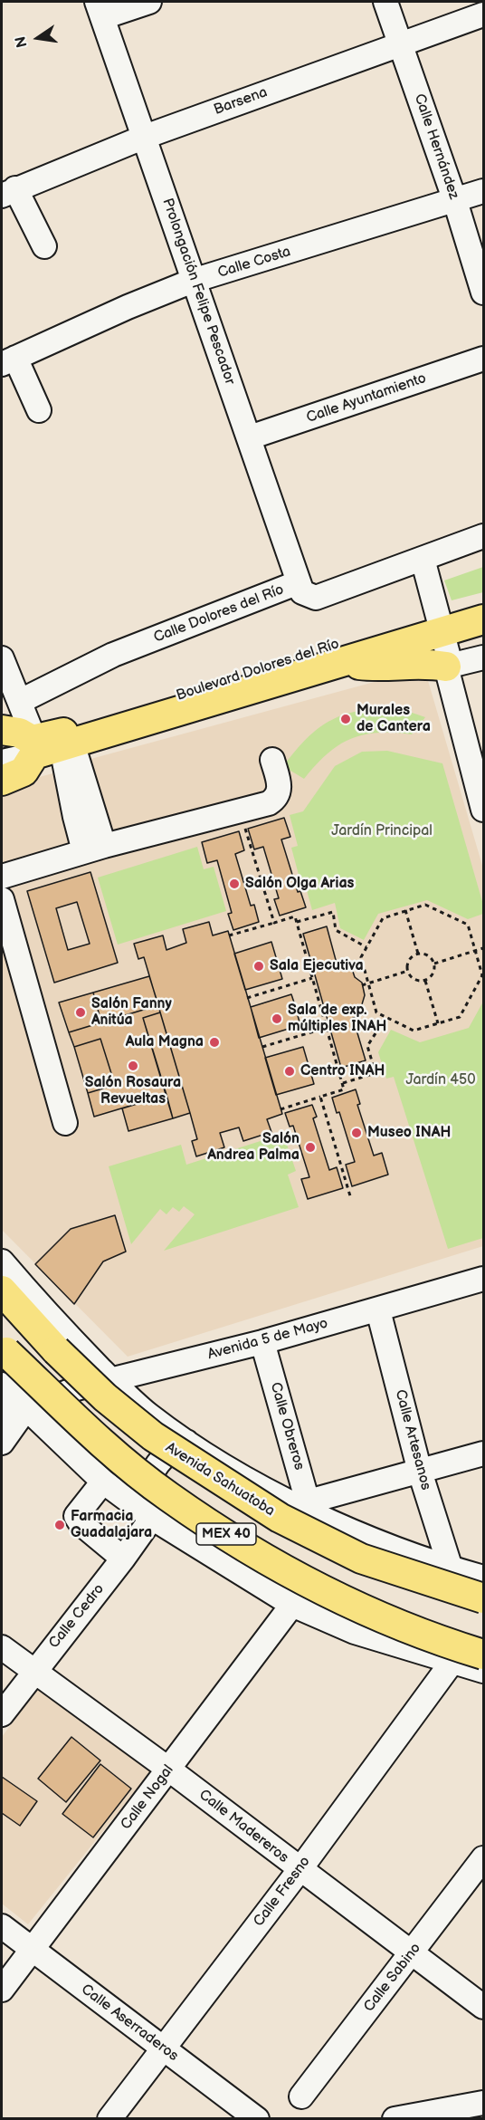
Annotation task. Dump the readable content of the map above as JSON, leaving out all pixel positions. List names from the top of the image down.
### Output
{
  "streets": {
    "main road": ["Boulevard Dolores del Río", "Avenida Sahuatoba", "MEX 40"],
    "street": [
      "Barsena",
      "Calle Hernández",
      "Calle Costa",
      "Prolongación Felipe Pescador",
      "Calle Ayuntamiento",
      "Calle Dolores del Río",
      "Avenida 5 de Mayo",
      "Calle Obreros",
      "Calle Artesanos",
      "Calle Cedro",
      "Calle Nogal",
      "Calle Madereros",
      "Calle Fresno",
      "Calle Sabino",
      "Calle Aserraderos"
    ]
  },
  "crossings": [
    ["Barsena", "Calle Hernández"],
    ["Barsena", "Prolongación Felipe Pescador"],
    ["Calle Hernández", "Calle Costa"],
    ["Calle Costa", "Prolongación Felipe Pescador"],
    ["Prolongación Felipe Pescador", "Calle Ayuntamiento"],
    ["Prolongación Felipe Pescador", "Calle Dolores del Río"],
    ["Avenida 5 de Mayo", "Calle Obreros"],
    ["Avenida 5 de Mayo", "Calle Artesanos"],
    ["Avenida 5 de Mayo", "Avenida Sahuatoba"],
    ["Calle Obreros", "Avenida Sahuatoba"],
    ["Calle Artesanos", "Avenida Sahuatoba"],
    ["Calle Cedro", "Calle Madereros"],
    ["Calle Nogal", "Calle Madereros"],
    ["Calle Nogal", "Calle Aserraderos"],
    ["Calle Madereros", "Calle Fresno"],
    ["Calle Madereros", "Calle Sabino"],
    ["Calle Fresno", "Calle Aserraderos"]
  ],
  "parks": ["Jardín Principal", "Jardín 450"],
  "places": [
    "Murales de Cantera",
    "Salón Olga Arias",
    "Sala Ejecutiva",
    "Salón Fanny Anitúa",
    "Sala de exp. múltiples INAH",
    "Aula Magna",
    "Salón Rosaura Revueltas",
    "Centro INAH",
    "Museo INAH",
    "Salón Andrea Palma",
    "Farmacia Guadalajara"
  ],
  "north": "left"
}
